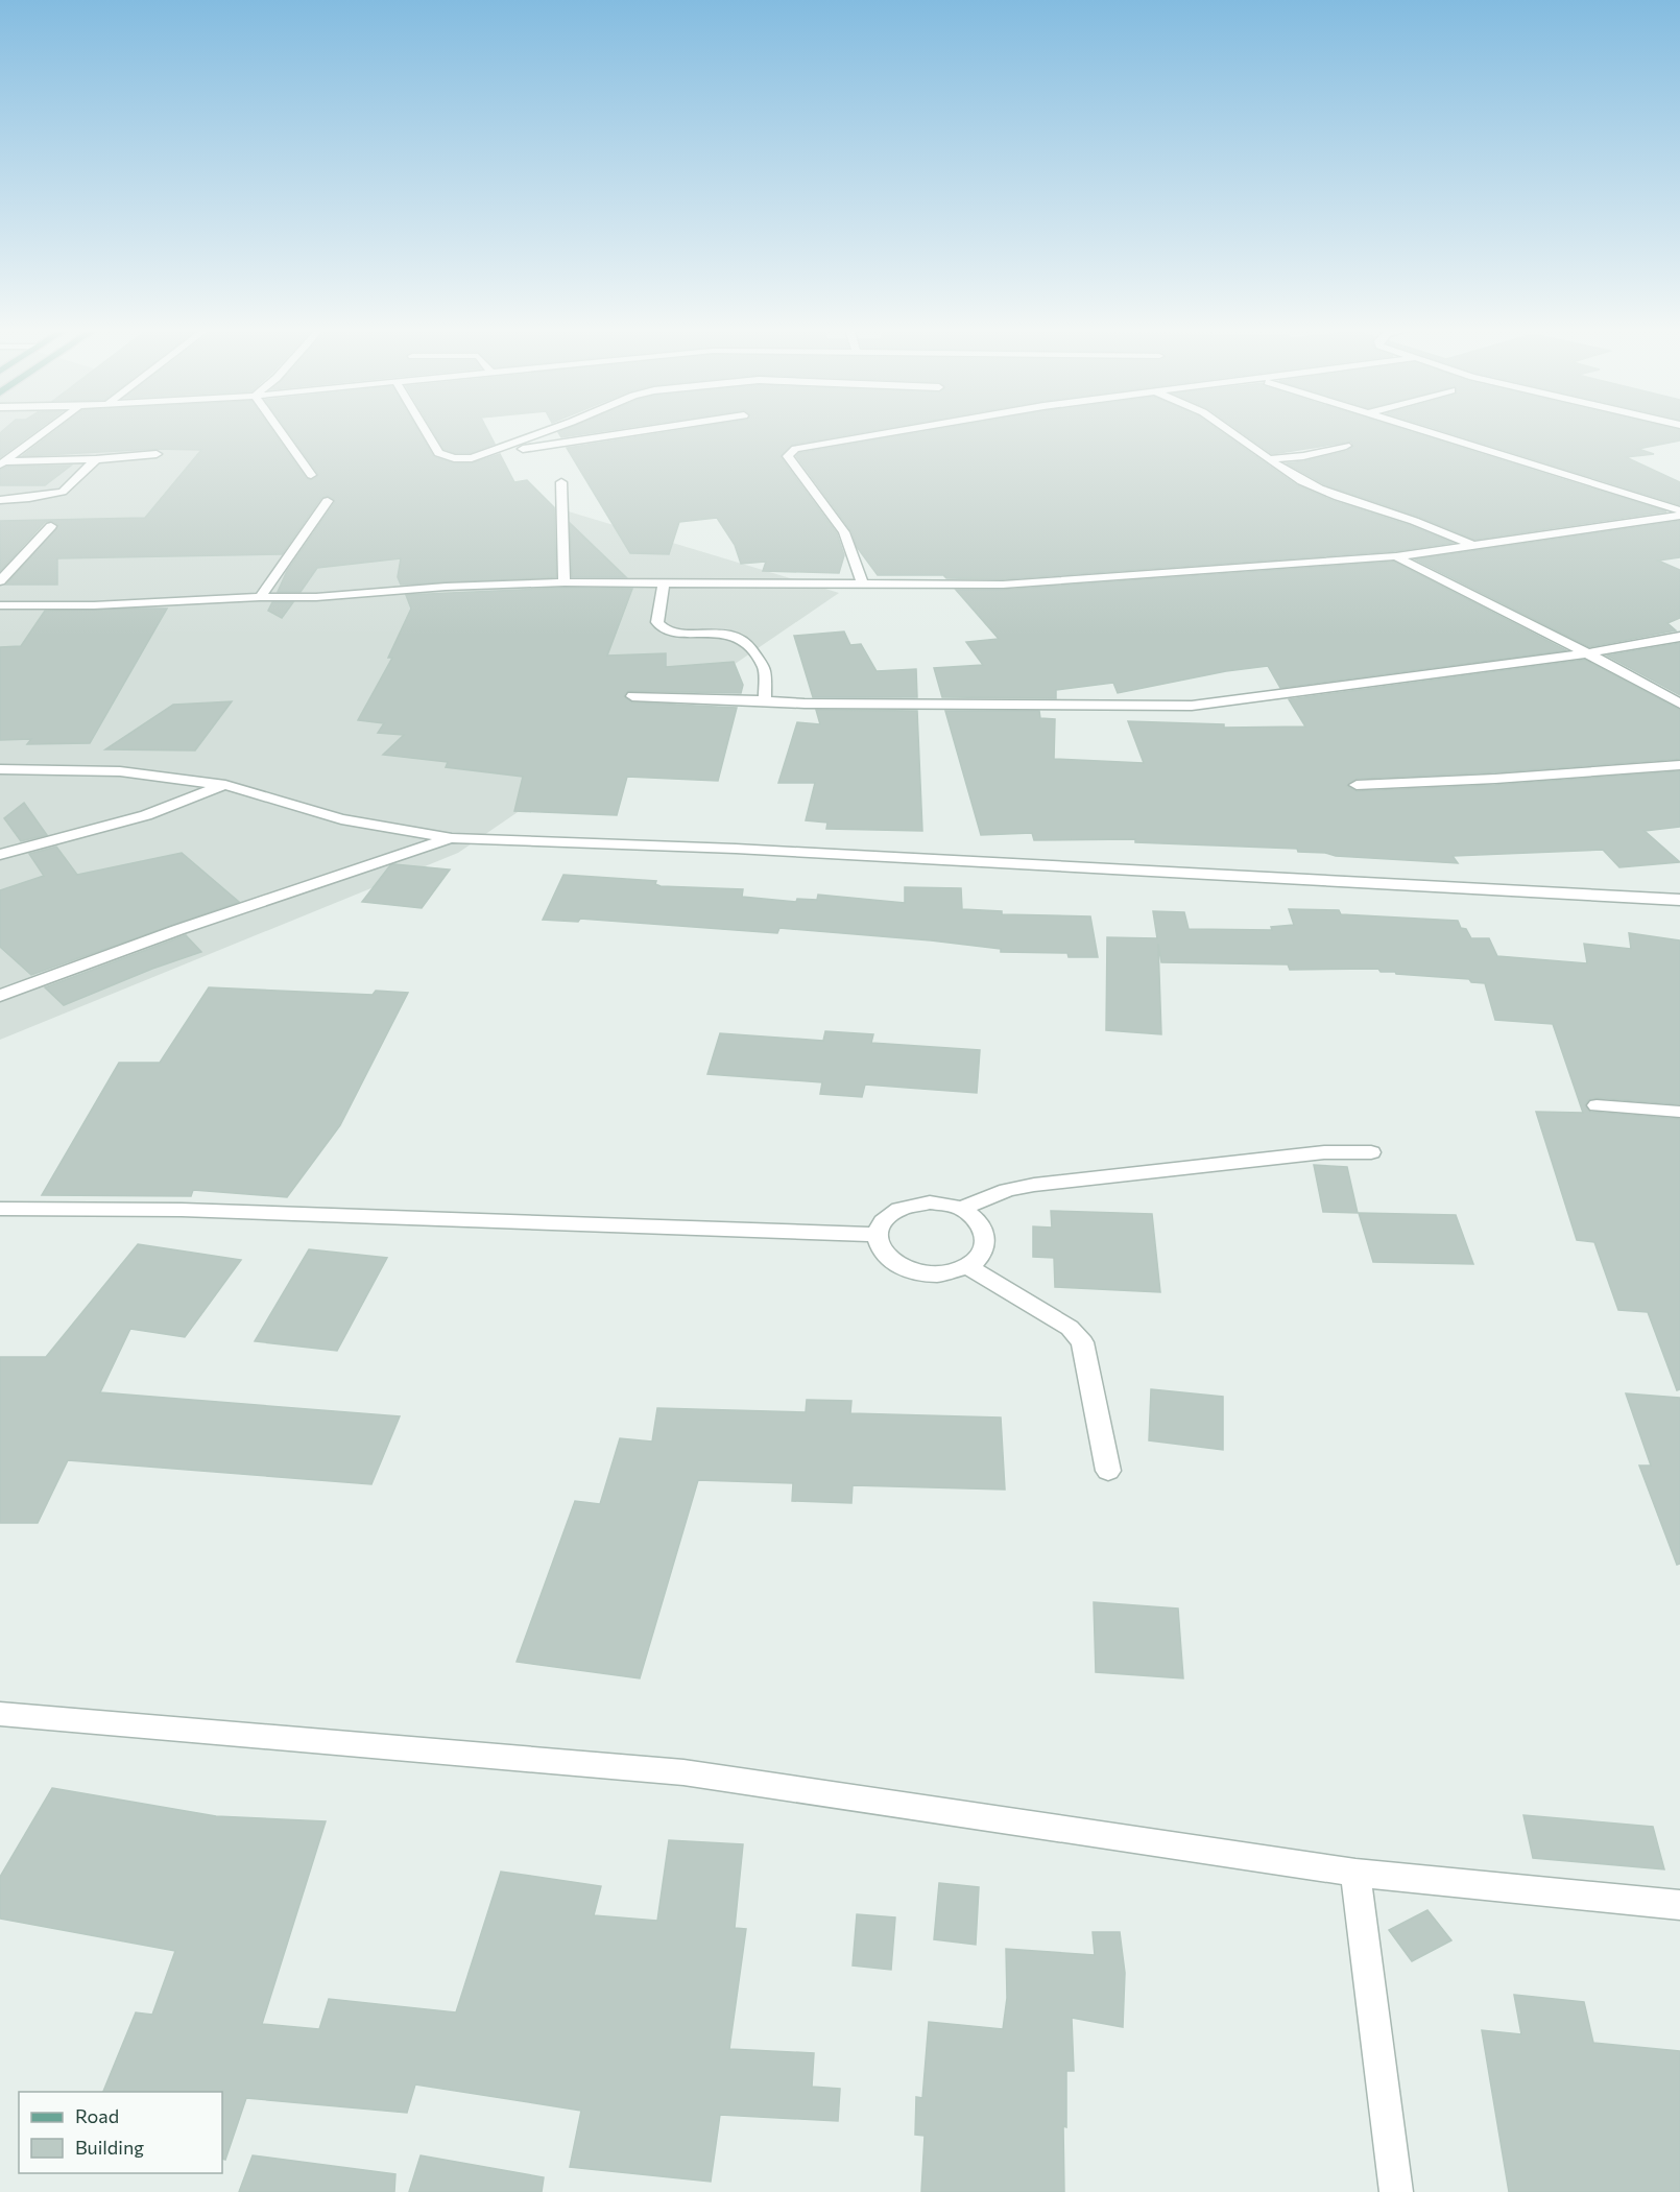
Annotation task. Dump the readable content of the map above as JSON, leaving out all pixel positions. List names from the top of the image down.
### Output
{
  "legend": ["Road", "Building"]
}
